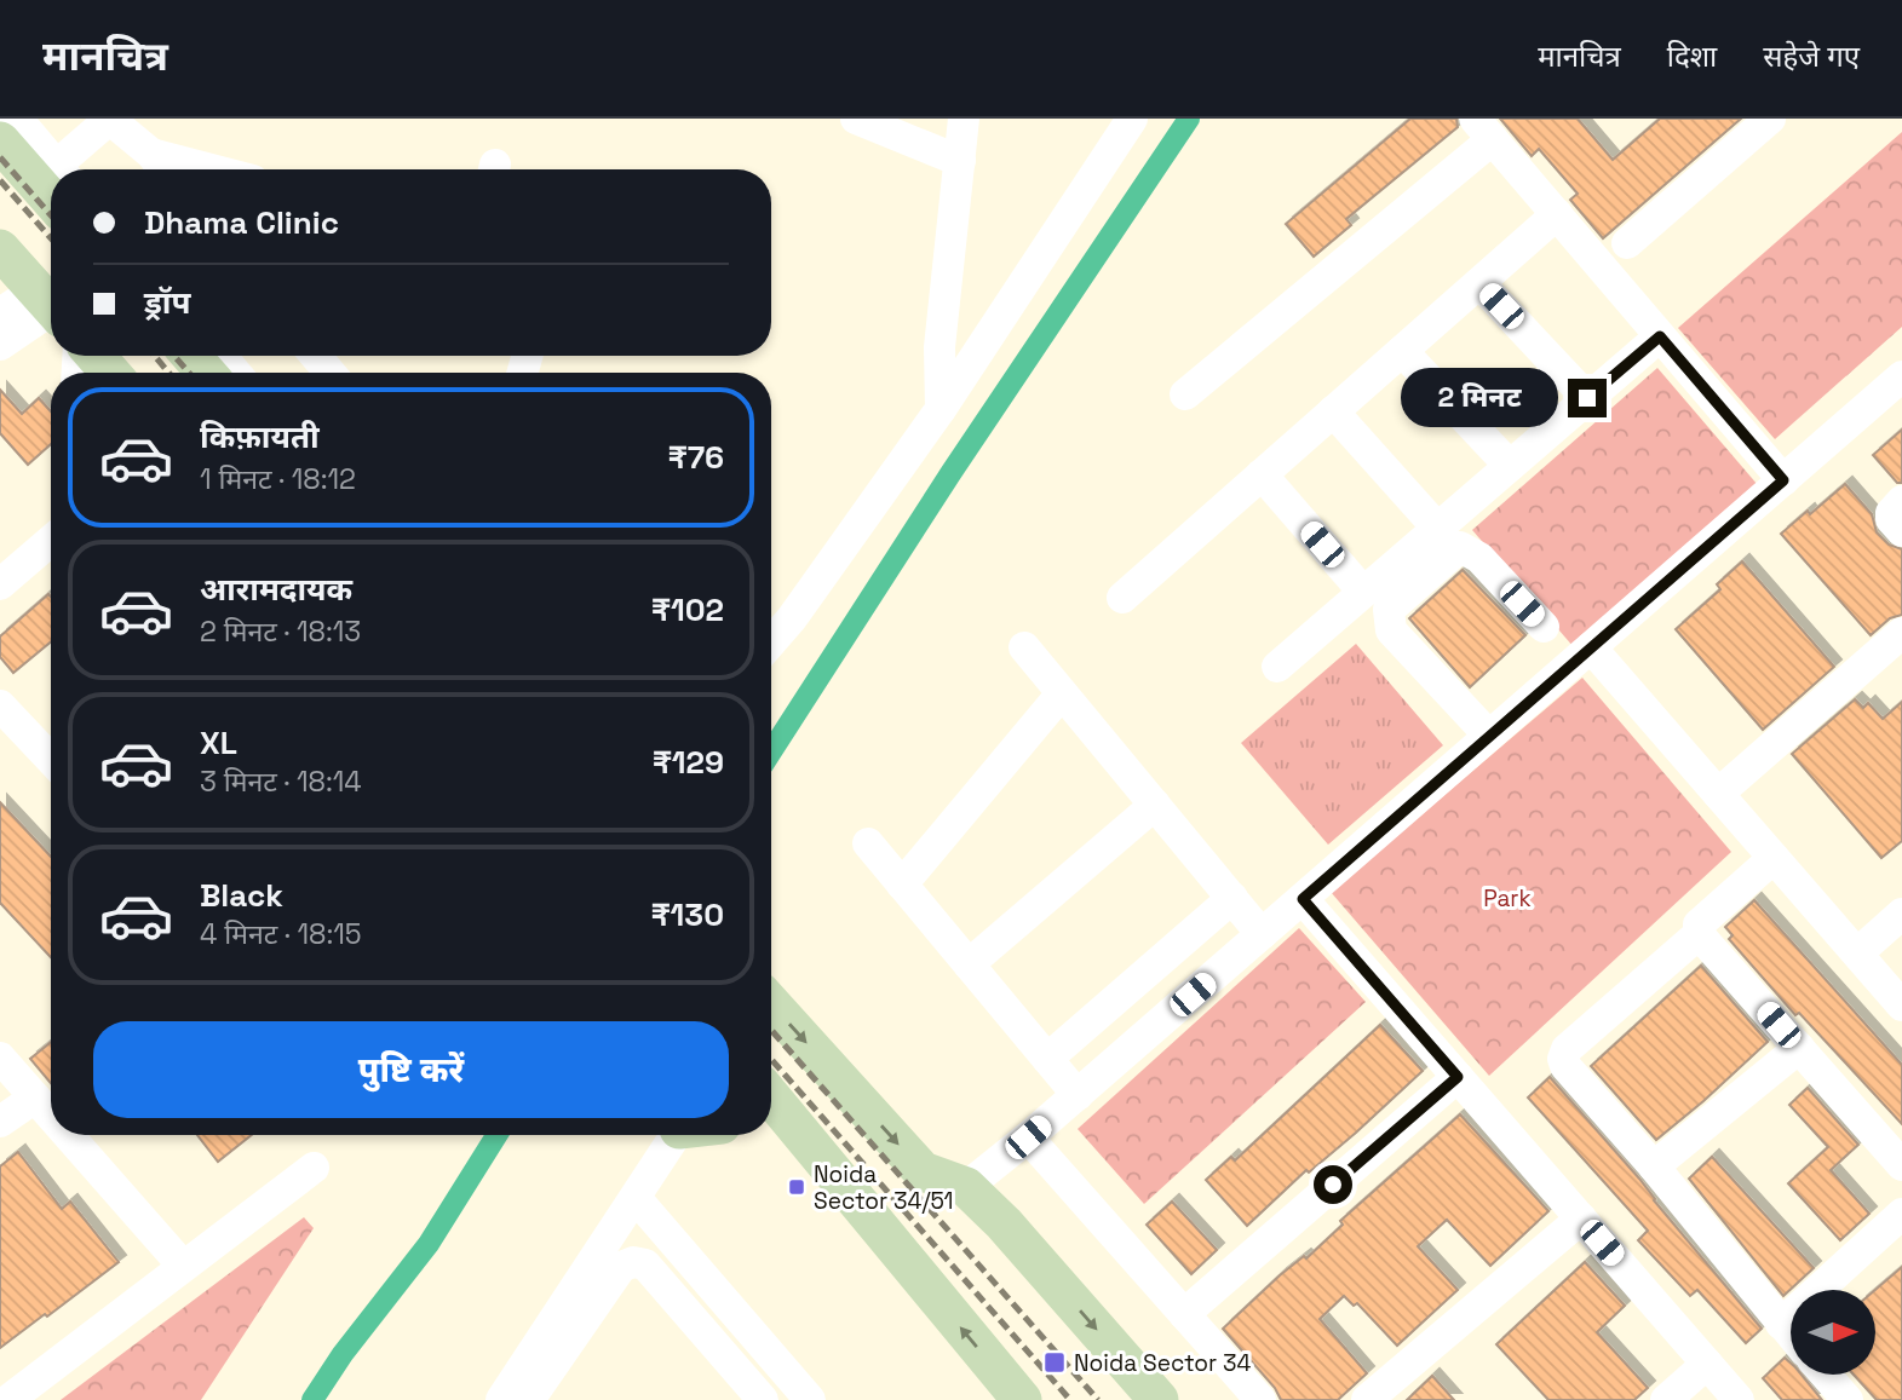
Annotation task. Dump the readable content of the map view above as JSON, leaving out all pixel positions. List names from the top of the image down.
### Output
{
  "parks": ["Park"],
  "places": {
    "transit": ["Noida Sector 34/51", "Noida Sector 34"]
  },
  "north": "right",
  "page": {
    "header": "मानचित्र",
    "nav": ["मानचित्र", "दिशा", "सहेजे गए"],
    "banner": ["Dhama Clinic", "ड्रॉप"],
    "bubble": "2 मिनट",
    "list": [
      {
        "name": "किफ़ायती",
        "note": "1 मिनट · 18:12",
        "value": "₹76"
      },
      {
        "name": "आरामदायक",
        "note": "2 मिनट · 18:13",
        "value": "₹102"
      },
      {
        "name": "XL",
        "note": "3 मिनट · 18:14",
        "value": "₹129"
      },
      {
        "name": "Black",
        "note": "4 मिनट · 18:15",
        "value": "₹130"
      }
    ],
    "buttons": "पुष्टि करें"
  }
}
